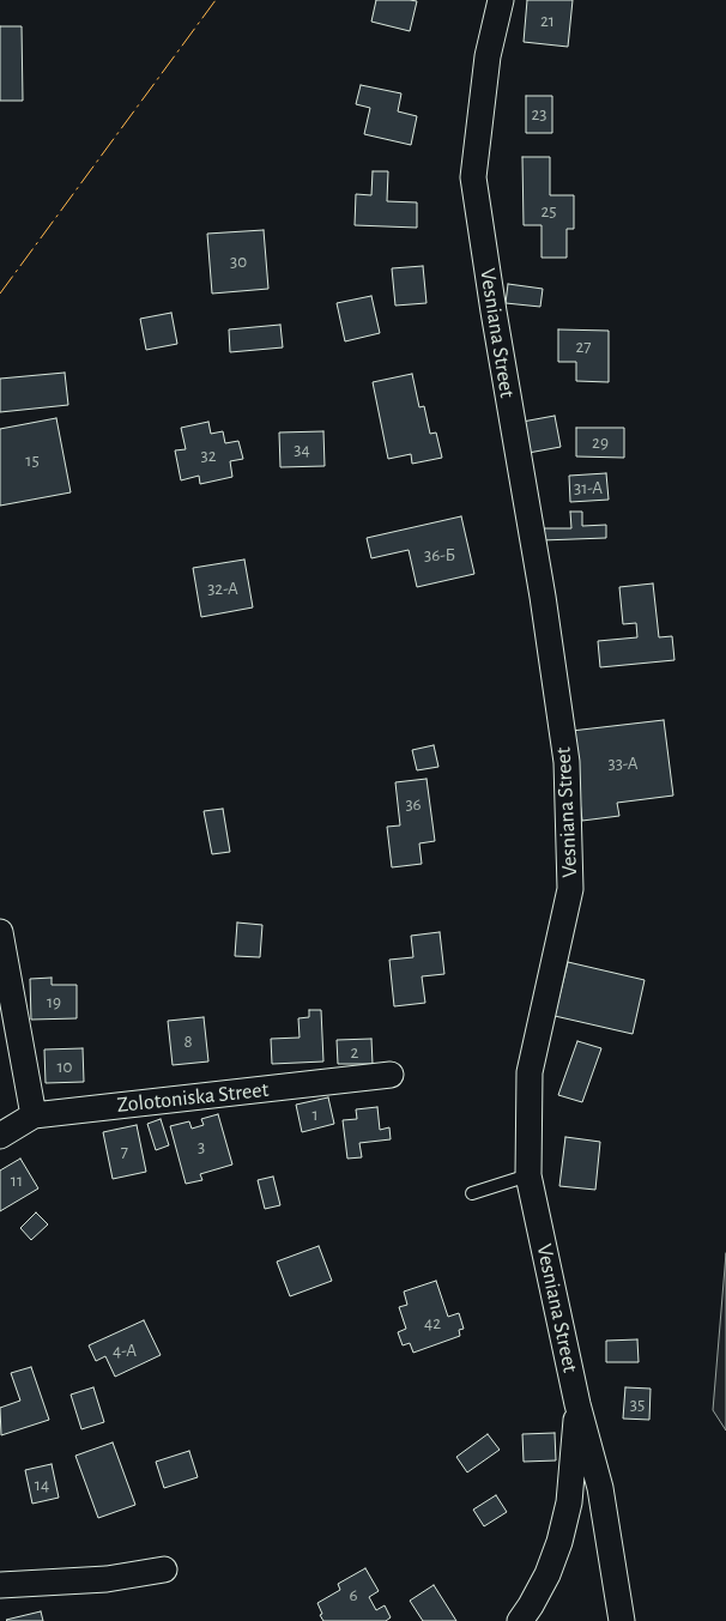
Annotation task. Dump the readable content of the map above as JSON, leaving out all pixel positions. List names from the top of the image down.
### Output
{
  "streets": {
    "street": ["Vesniana Street", "Zolotoniska Street"]
  },
  "house_numbers": [
    "21",
    "23",
    "25",
    "30",
    "27",
    "29",
    "34",
    "32",
    "15",
    "31-А",
    "36-Б",
    "32-А",
    "33-А",
    "36",
    "19",
    "8",
    "2",
    "10",
    "1",
    "3",
    "7",
    "11",
    "42",
    "4-А",
    "35",
    "14",
    "6"
  ]
}
